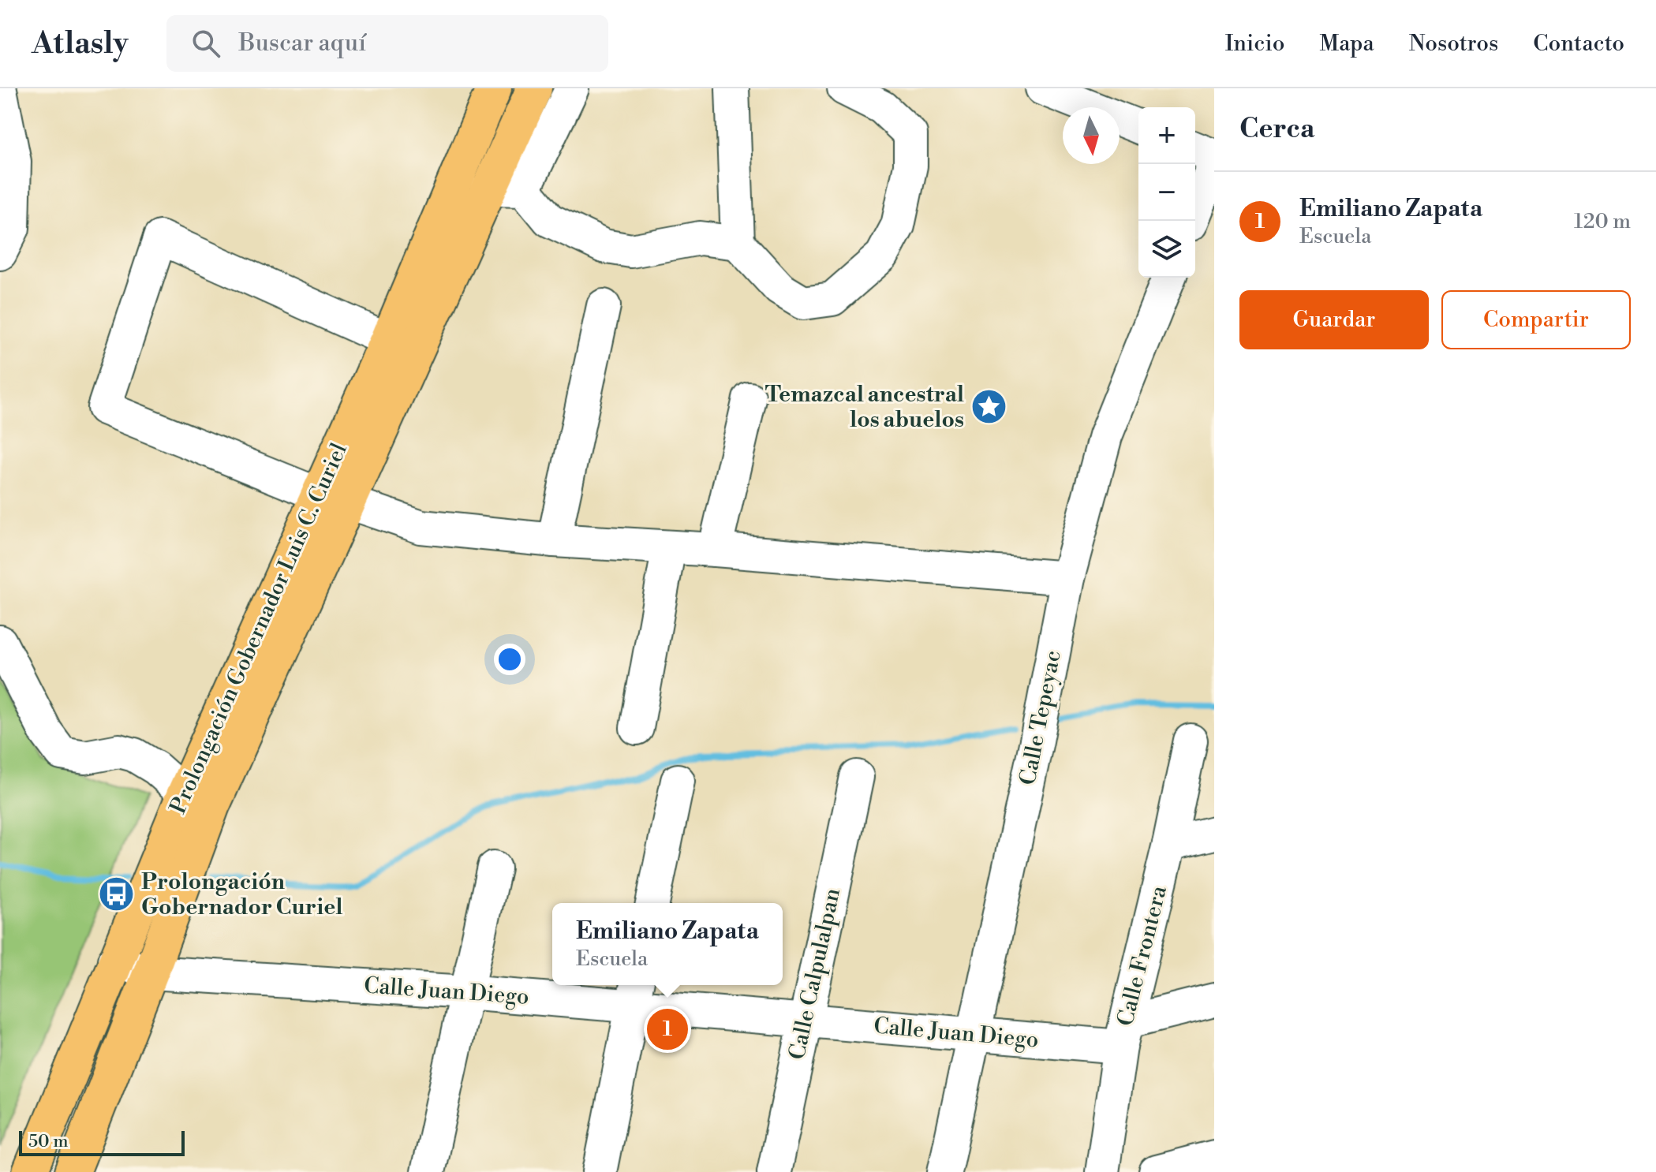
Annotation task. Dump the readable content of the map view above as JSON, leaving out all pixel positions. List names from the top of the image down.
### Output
{
  "streets": {
    "main road": ["Prolongación Gobernador Luis C. Curiel"],
    "street": [
      "Calle Tepeyac",
      "Calle Frontera",
      "Calle Calpulalpan",
      "Calle Juan Diego"
    ]
  },
  "crossings": [
    ["Prolongación Gobernador Luis C. Curiel", "Calle Juan Diego"],
    ["Calle Tepeyac", "Calle Juan Diego"],
    ["Calle Frontera", "Calle Juan Diego"],
    ["Calle Calpulalpan", "Calle Juan Diego"]
  ],
  "places": {
    "place": ["Temazcal ancestral los abuelos"],
    "bus stop": ["Prolongación Gobernador Curiel"]
  },
  "scale_bar": "50 m",
  "north": "bottom",
  "page": {
    "header": "Atlasly",
    "search": "Buscar aquí",
    "nav": [
      "Inicio",
      "Mapa",
      "Nosotros",
      "Contacto"
    ],
    "heading": "Cerca",
    "map_buttons": ["+", "−"],
    "list": [
      {
        "mark": "1",
        "name": "Emiliano Zapata",
        "note": "Escuela",
        "value": "120 m"
      }
    ],
    "buttons": ["Guardar", "Compartir"],
    "popup": ["Emiliano Zapata", "Escuela"],
    "pins": "1",
    "scale": "50 m"
  }
}
